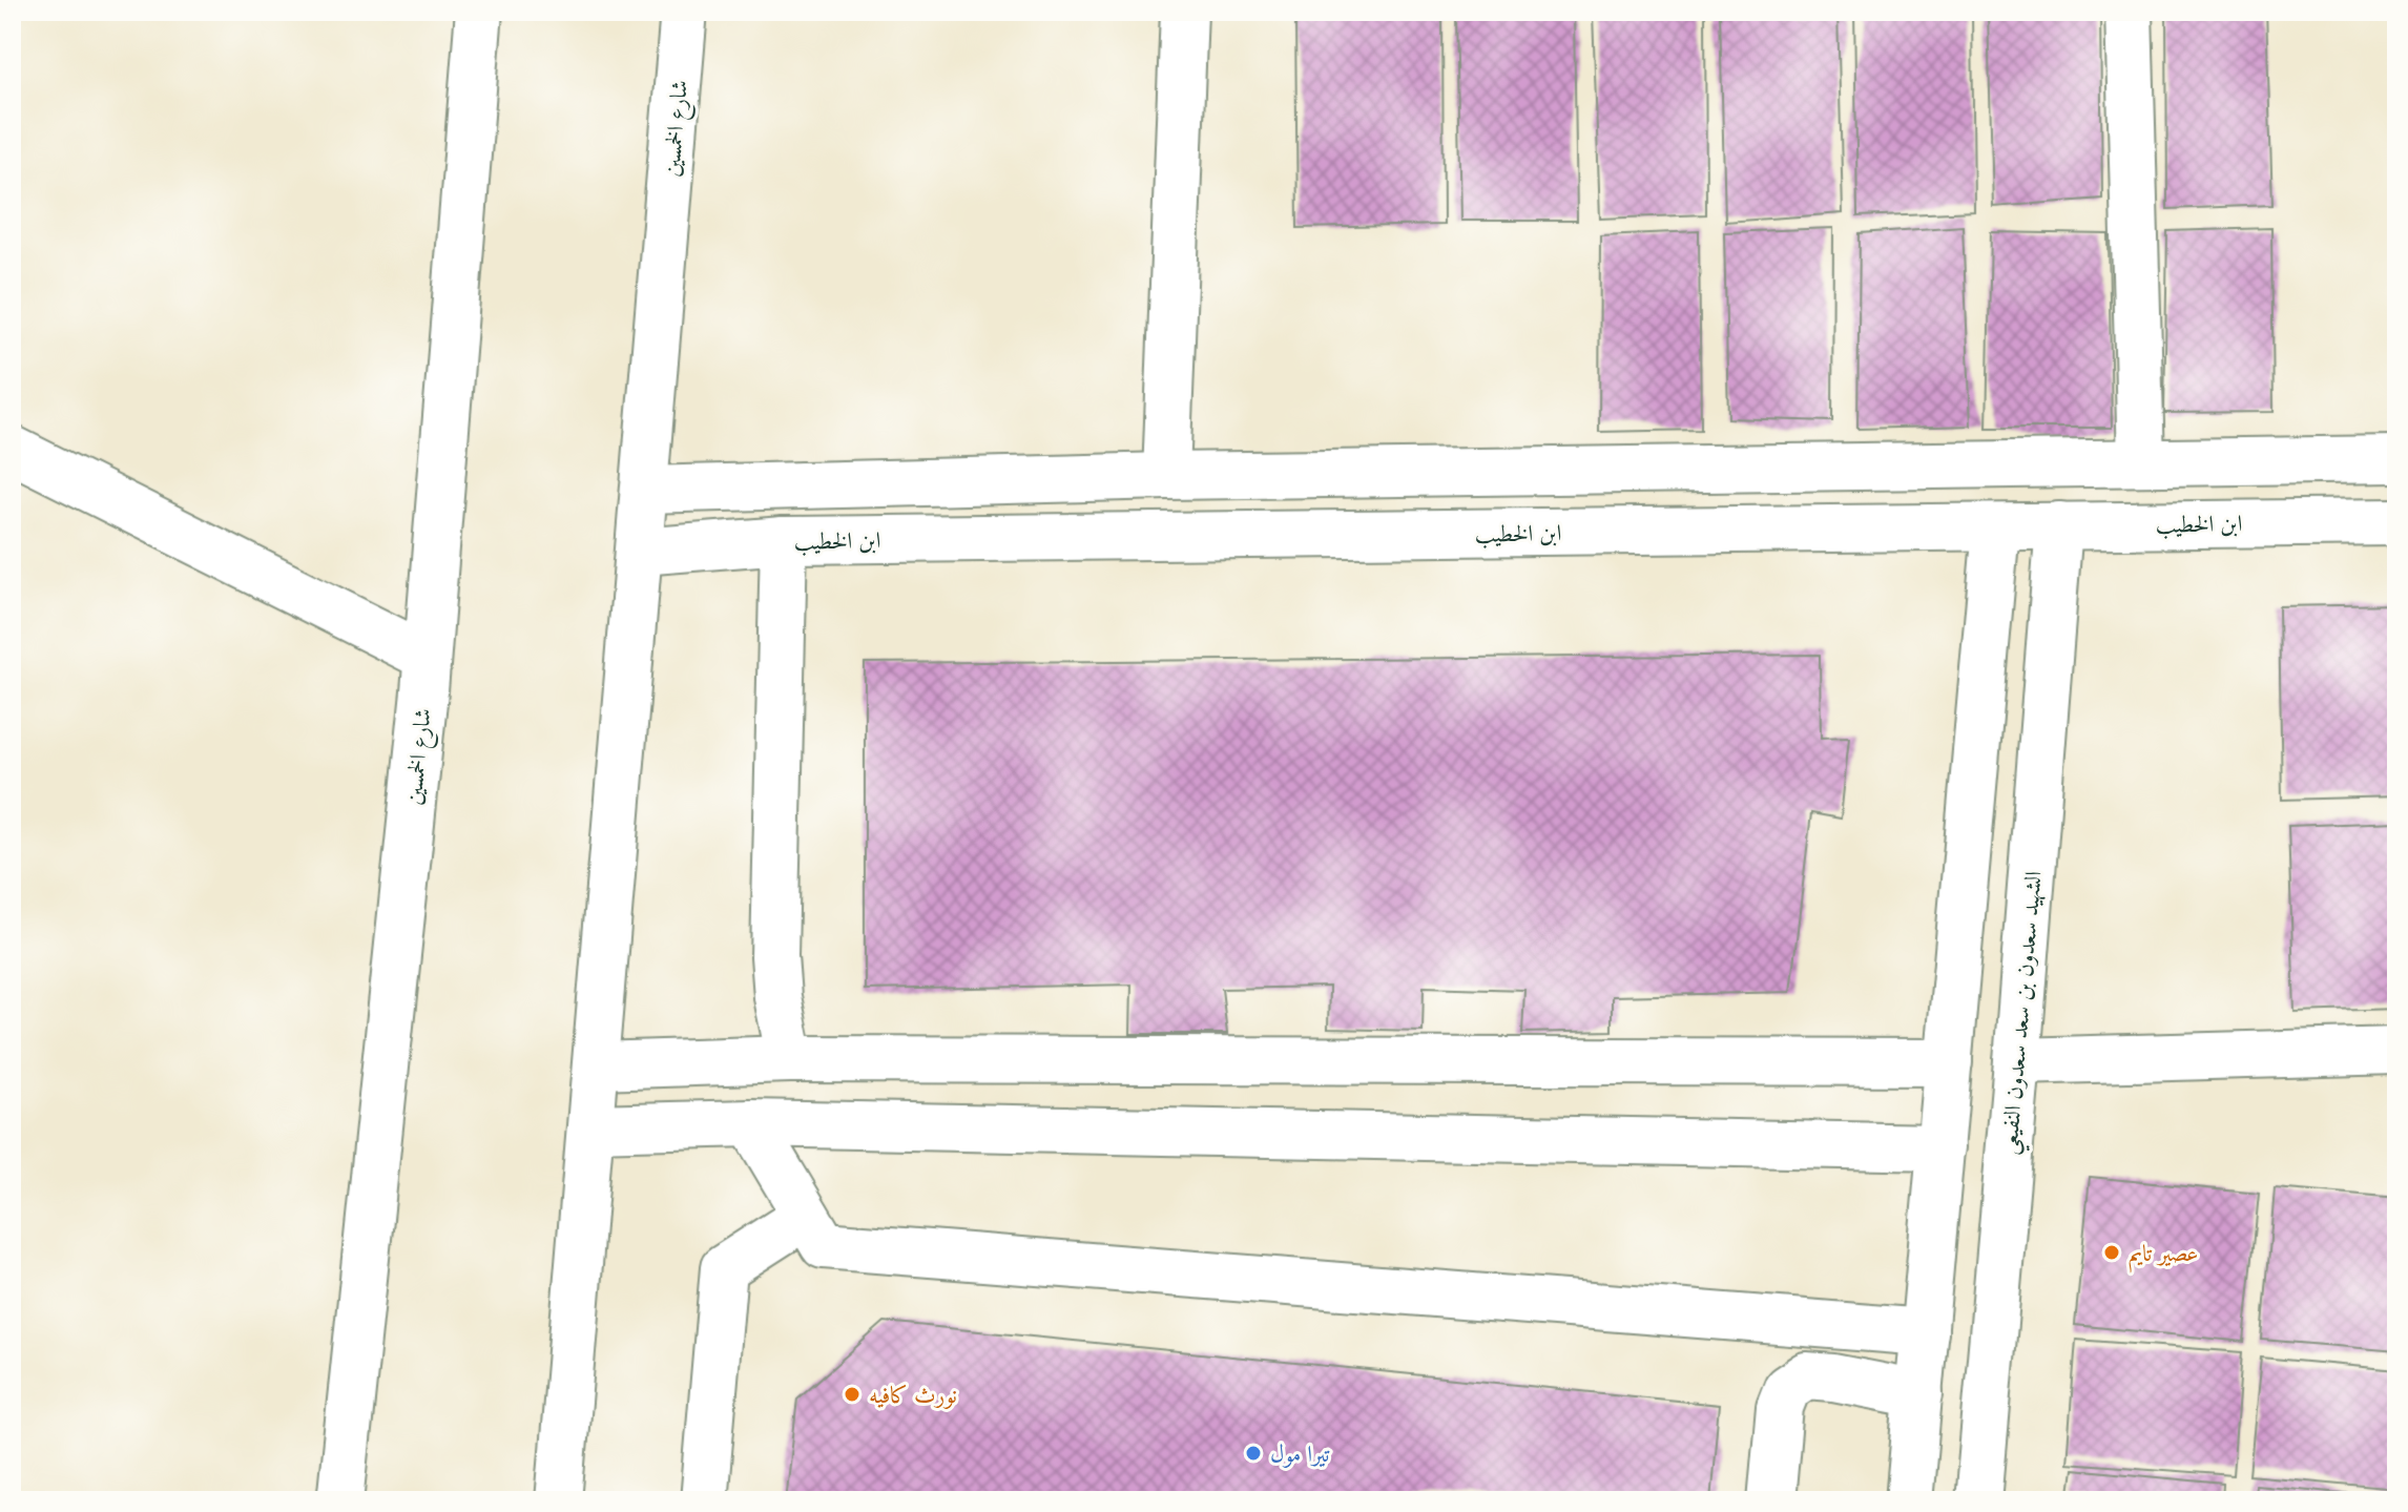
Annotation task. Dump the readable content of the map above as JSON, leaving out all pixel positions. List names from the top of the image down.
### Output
{
  "streets": {
    "street": ["شارع الخمسين", "ابن الخطيب", "الشهيد سعدون بن سعد سعدون النفيعي"]
  },
  "crossings": [
    ["شارع الخمسين", "ابن الخطيب"],
    ["ابن الخطيب", "الشهيد سعدون بن سعد سعدون النفيعي"]
  ],
  "places": ["عصير تايم", "نورث كافيه", "تيرا مول"]
}
